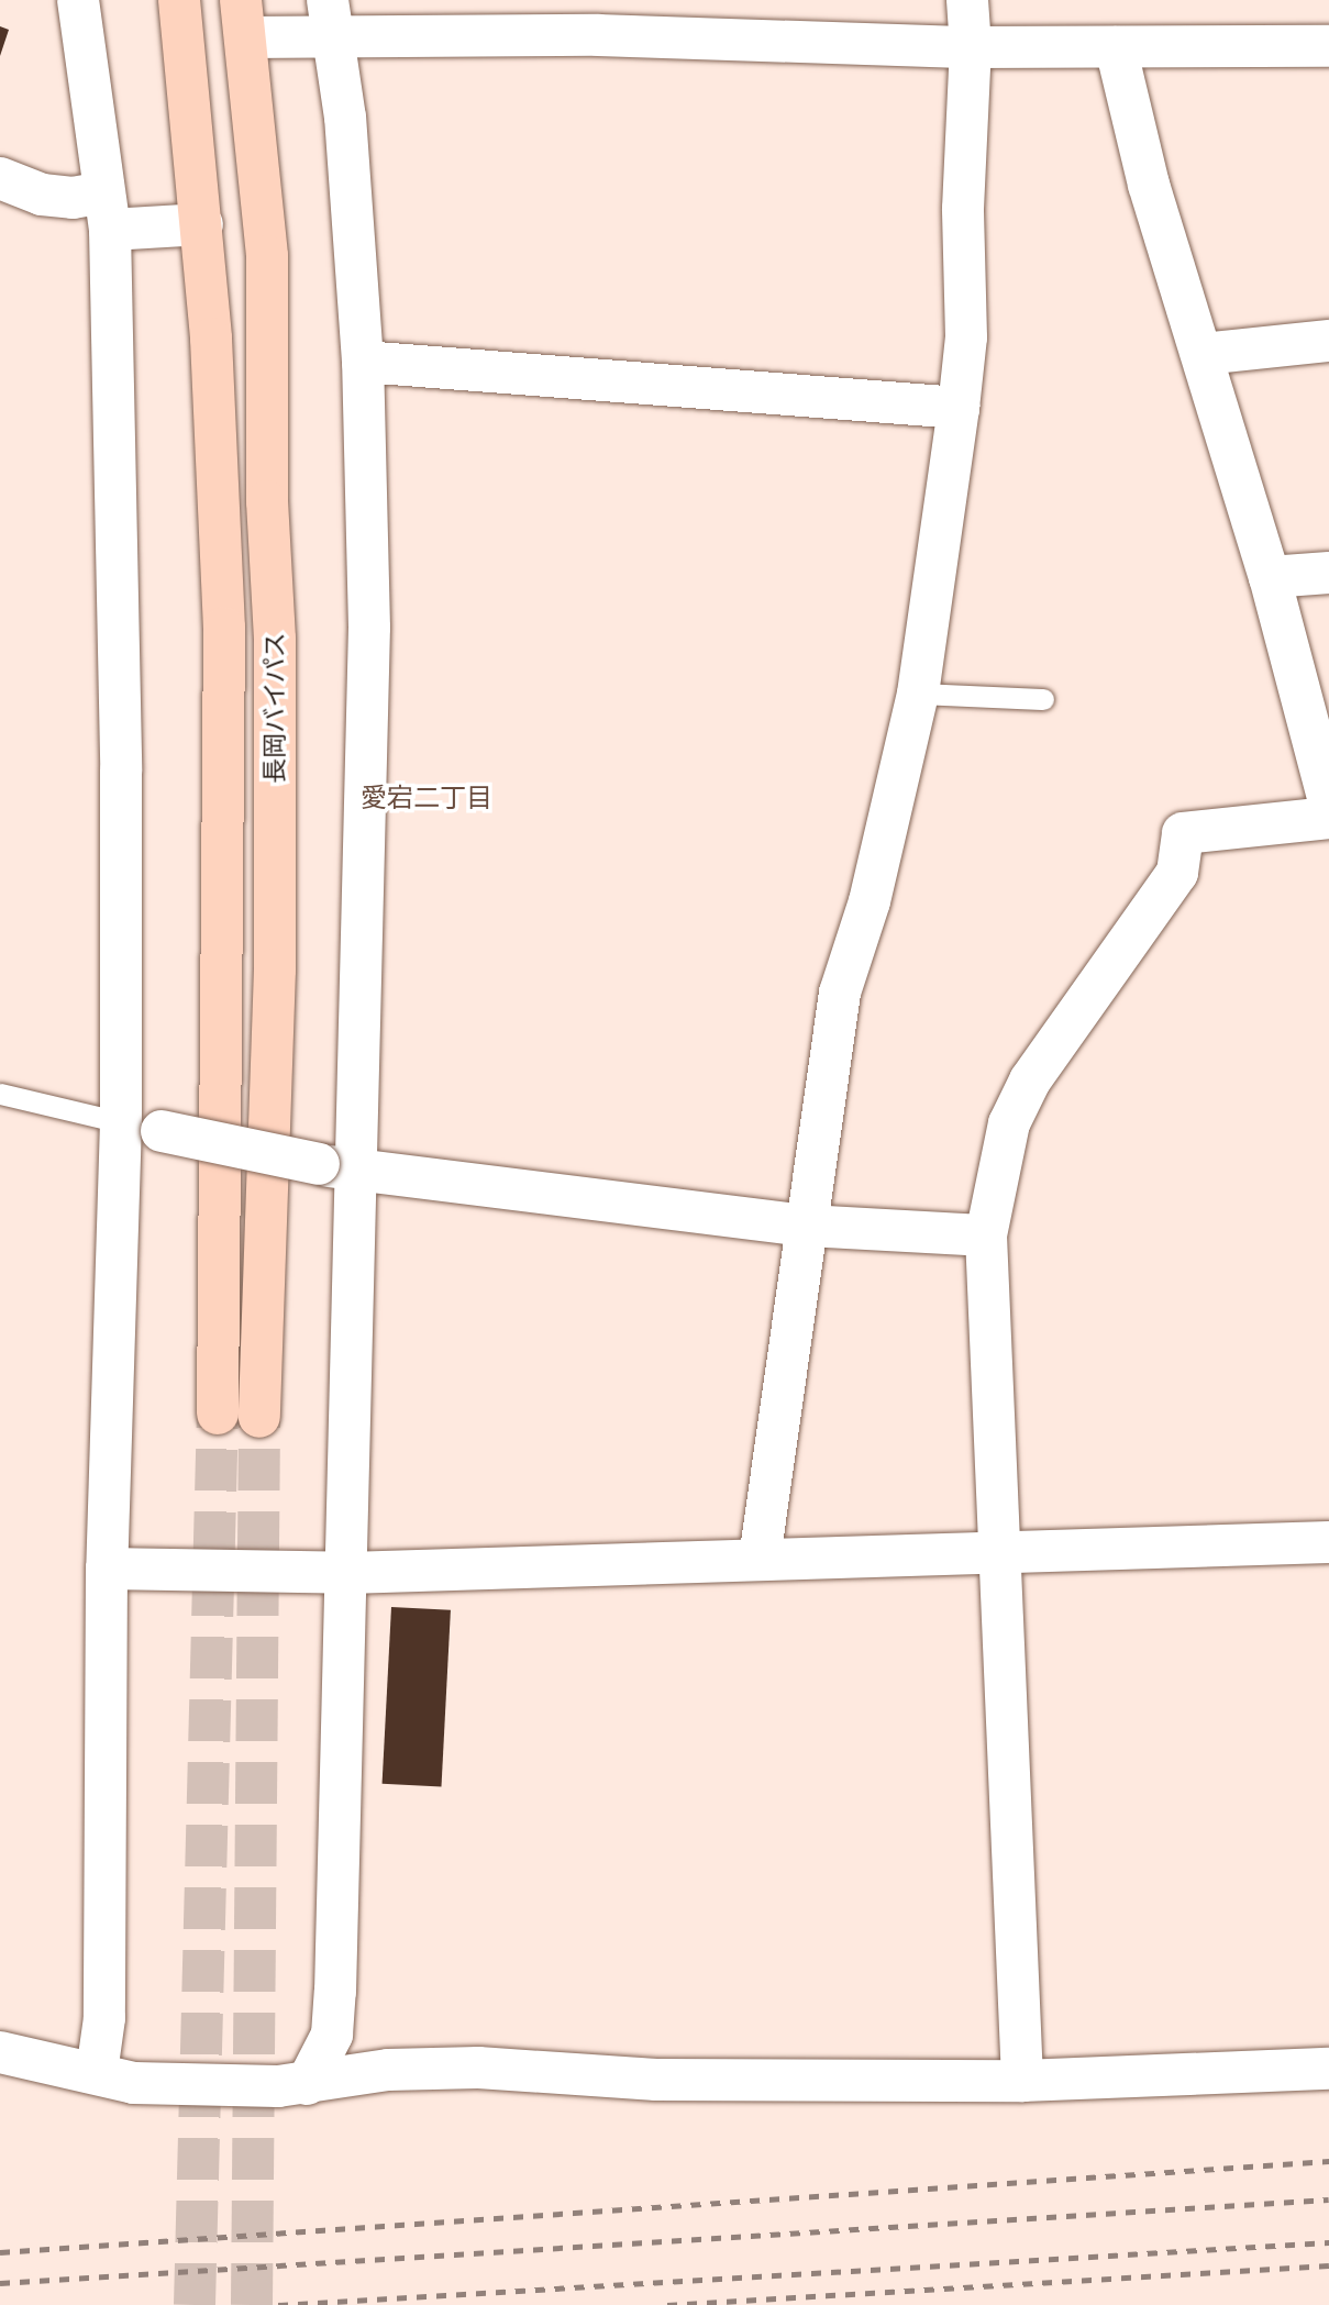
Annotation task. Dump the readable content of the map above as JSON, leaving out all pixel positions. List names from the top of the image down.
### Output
{
  "streets": {
    "highway": ["長岡バイパス"]
  },
  "districts": ["愛宕二丁目"]
}
